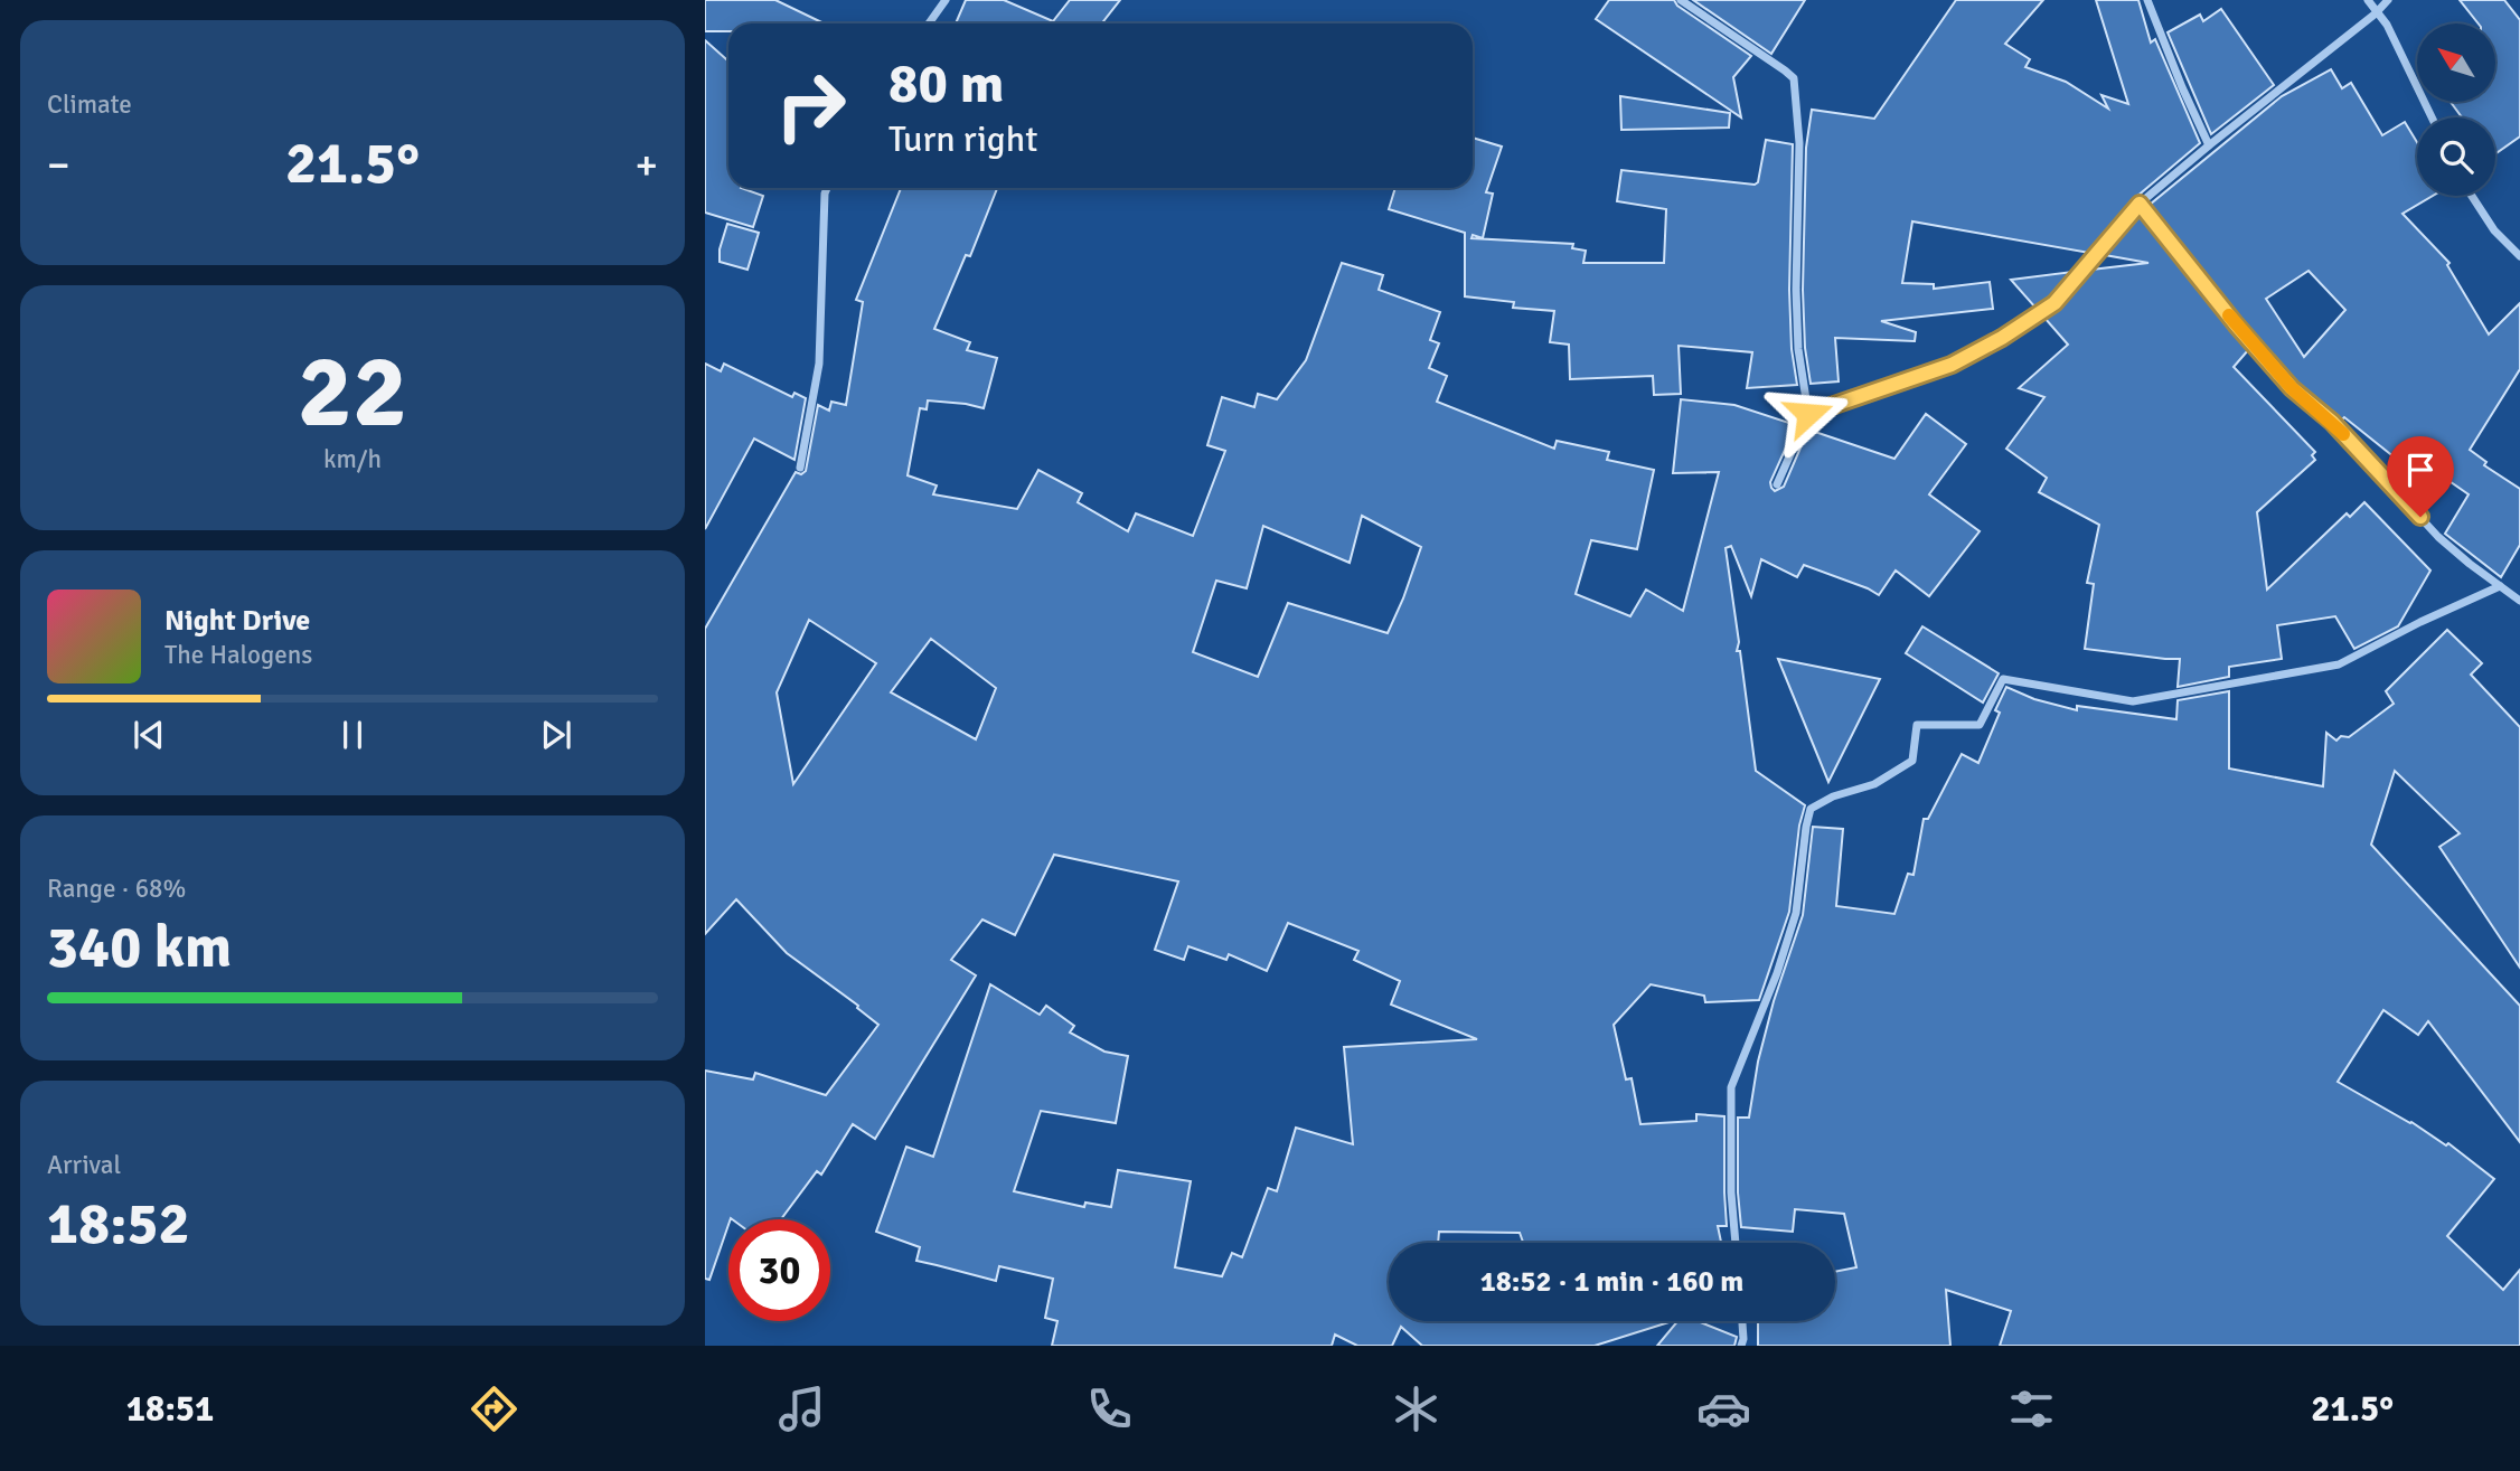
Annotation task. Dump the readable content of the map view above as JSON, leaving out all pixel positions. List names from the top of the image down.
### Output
{
  "north": "top left",
  "page": {
    "tile": [
      "Climate",
      ["22", "km/h"],
      ["Range · 68%", "340 km"],
      ["Arrival", "18:52"]
    ],
    "turn": ["80 m", "Turn right"],
    "heat": ["−", "21.5°", "+"],
    "song": ["Night Drive", "The Halogens"],
    "limit": "30",
    "trip": "18:52 · 1 min · 160 m",
    "tabs": ["18:51", "21.5°"]
  }
}
